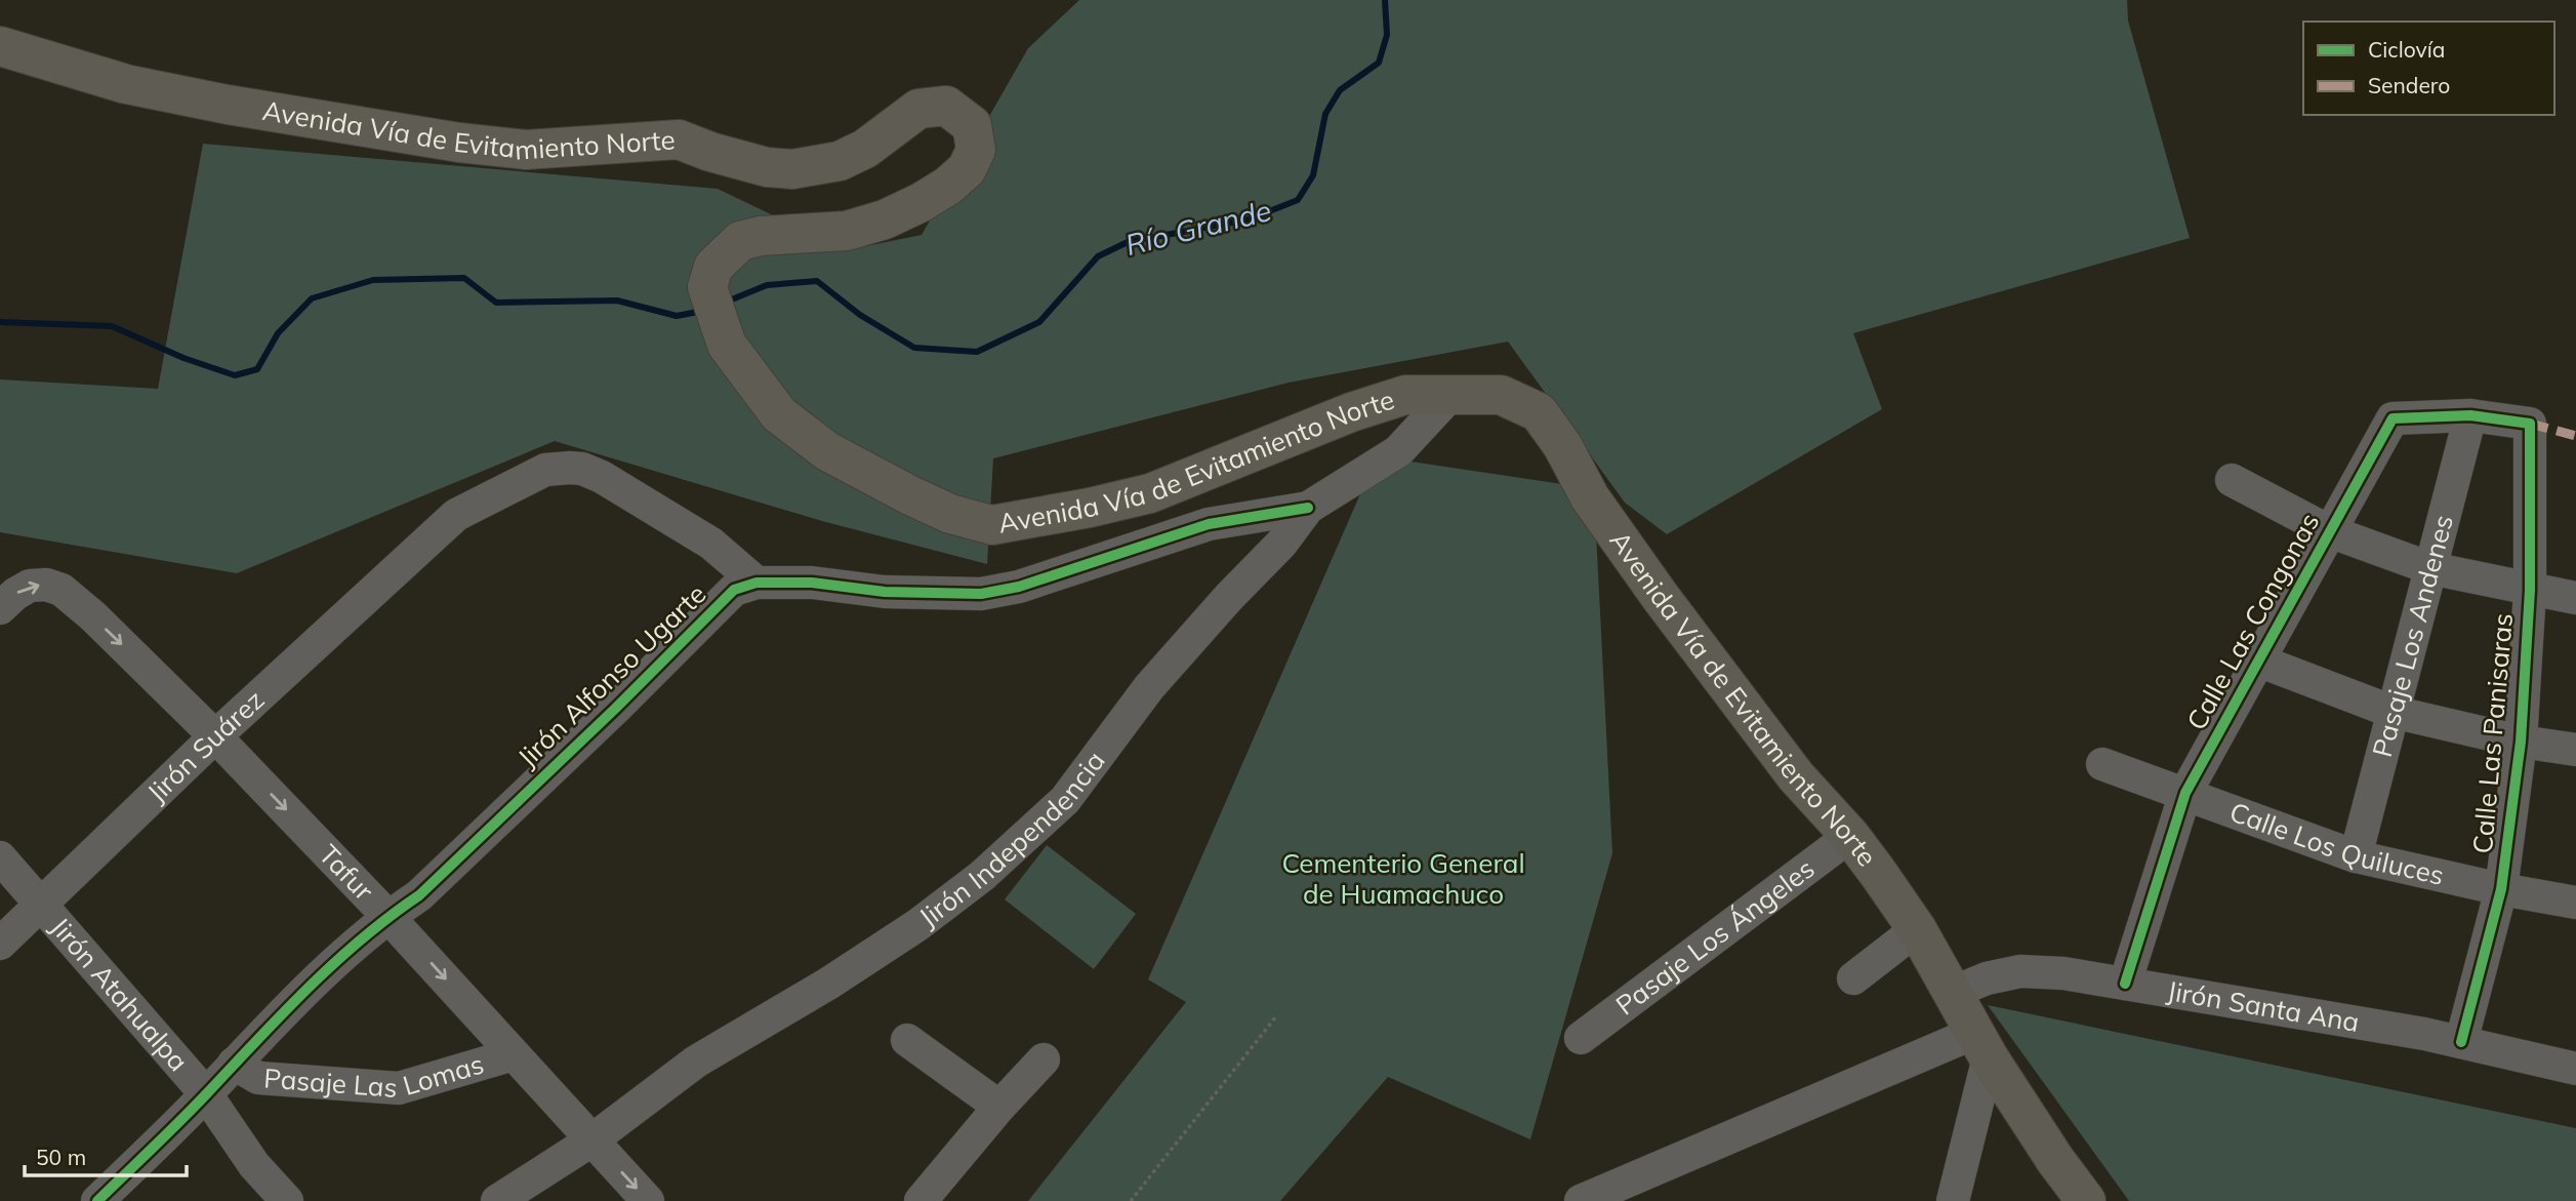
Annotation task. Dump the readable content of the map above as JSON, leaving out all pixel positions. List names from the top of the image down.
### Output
{
  "streets": {
    "highway": ["Avenida Vía de Evitamiento Norte"],
    "street": [
      "Calle Las Congonas",
      "Pasaje Los Andenes",
      "Jirón Alfonso Ugarte",
      "Calle Las Panisaras",
      "Jirón Suárez",
      "Jirón Independencia",
      "Calle Los Quiluces",
      "Tafur",
      "Pasaje Los Ángeles",
      "Jirón Atahualpa",
      "Jirón Santa Ana",
      "Pasaje Las Lomas"
    ]
  },
  "crossings": [
    ["Avenida Vía de Evitamiento Norte", "Jirón Independencia"],
    ["Avenida Vía de Evitamiento Norte", "Pasaje Los Ángeles"],
    ["Avenida Vía de Evitamiento Norte", "Jirón Santa Ana"],
    ["Calle Las Congonas", "Pasaje Los Andenes"],
    ["Calle Las Congonas", "Calle Las Panisaras"],
    ["Calle Las Congonas", "Calle Los Quiluces"],
    ["Calle Las Congonas", "Jirón Santa Ana"],
    ["Pasaje Los Andenes", "Calle Los Quiluces"],
    ["Jirón Alfonso Ugarte", "Jirón Suárez"],
    ["Jirón Alfonso Ugarte", "Jirón Independencia"],
    ["Jirón Alfonso Ugarte", "Tafur"],
    ["Jirón Alfonso Ugarte", "Jirón Atahualpa"],
    ["Jirón Alfonso Ugarte", "Pasaje Las Lomas"],
    ["Calle Las Panisaras", "Calle Los Quiluces"],
    ["Calle Las Panisaras", "Jirón Santa Ana"],
    ["Jirón Suárez", "Tafur"],
    ["Jirón Suárez", "Jirón Atahualpa"],
    ["Jirón Independencia", "Tafur"],
    ["Tafur", "Pasaje Las Lomas"]
  ],
  "one_way": ["Tafur"],
  "water": ["Río Grande"],
  "parks": ["Cementerio General de Huamachuco"],
  "legend": ["Ciclovía", "Sendero"],
  "scale_bar": "50 m"
}
